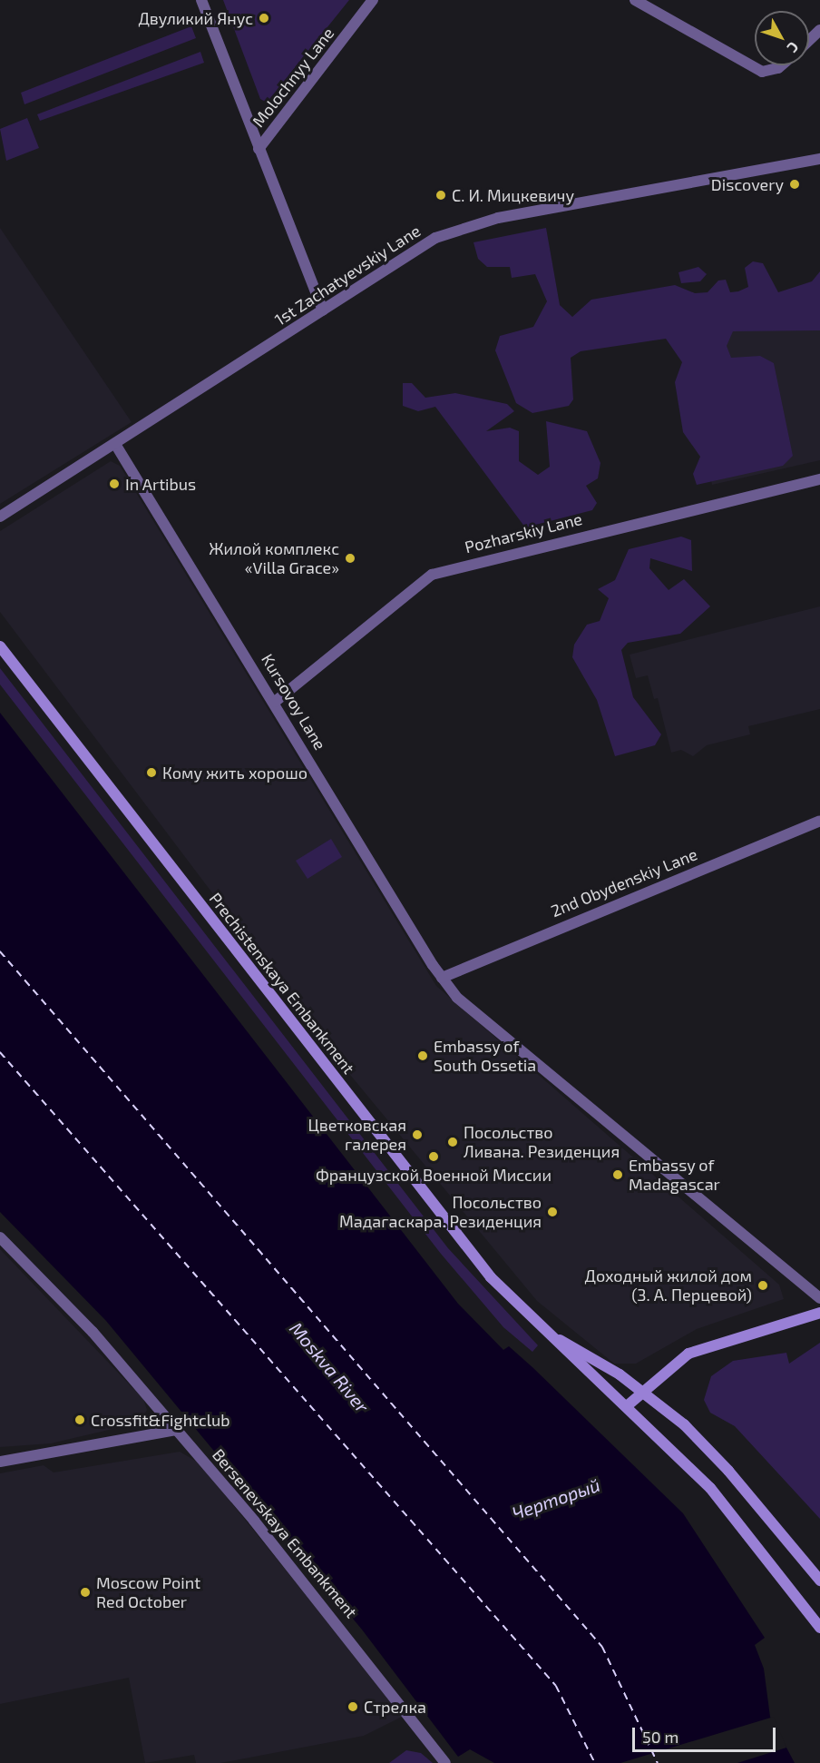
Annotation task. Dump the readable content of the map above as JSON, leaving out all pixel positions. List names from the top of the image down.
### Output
{
  "streets": {
    "main road": ["Prechistenskaya Embankment"],
    "street": [
      "Molochnyy Lane",
      "1st Zachatyevskiy Lane",
      "Pozharskiy Lane",
      "Kursovoy Lane",
      "2nd Obydenskiy Lane",
      "Bersenevskaya Embankment"
    ]
  },
  "crossings": [
    ["1st Zachatyevskiy Lane", "Kursovoy Lane"],
    ["Pozharskiy Lane", "Kursovoy Lane"],
    ["Kursovoy Lane", "2nd Obydenskiy Lane"]
  ],
  "water": ["Moskva River", "Черторый"],
  "places": [
    "Двуликий Янус",
    "Discovery",
    "С. И. Мицкевичу",
    "In Artibus",
    "Жилой комплекс «Villa Grace»",
    "Кому жить хорошо",
    "Embassy of South Ossetia",
    "Цветковская галерея",
    "Посольство Ливана. Резиденция",
    "Французской Военной Миссии",
    "Embassy of Madagascar",
    "Посольство Мадагаскара. Резиденция",
    "Доходный жилой дом (З. А. Перцевой)",
    "Crossfit&Fightclub",
    "Moscow Point Red October",
    "Стрелка"
  ],
  "scale_bar": "50 m",
  "north": "bottom right"
}
